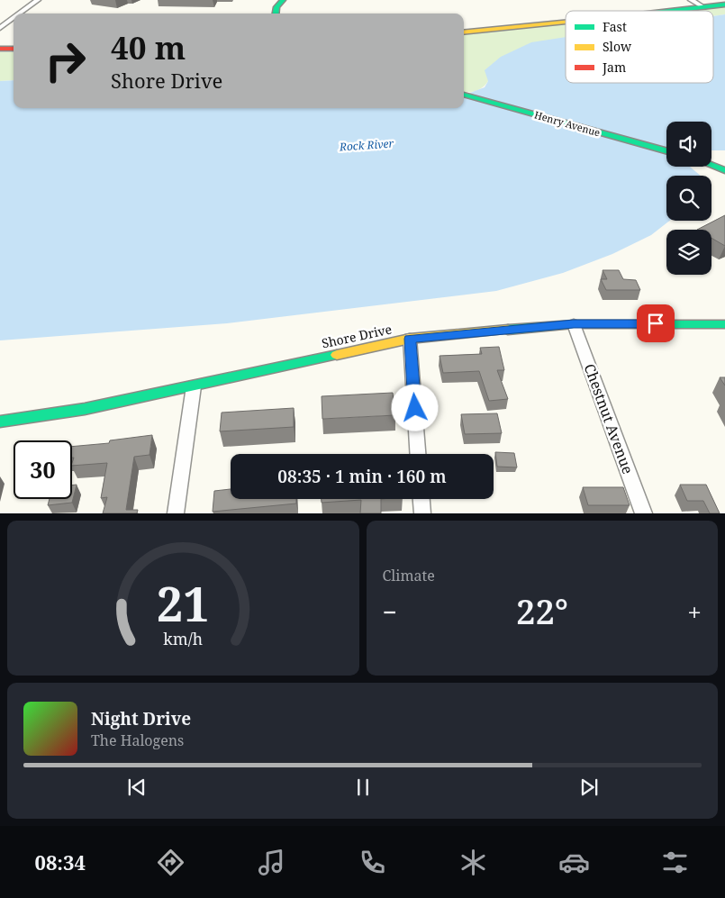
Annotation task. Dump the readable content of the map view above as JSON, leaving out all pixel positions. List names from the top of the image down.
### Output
{
  "streets": {
    "main road": ["Henry Avenue", "Shore Drive"],
    "street": ["Chestnut Avenue"]
  },
  "crossings": [
    ["Shore Drive", "Chestnut Avenue"]
  ],
  "water": ["Rock River"],
  "legend": ["Fast", "Slow", "Jam"],
  "page": {
    "turn": ["40 m", "Shore Drive"],
    "limit": "30",
    "trip": "08:35 · 1 min · 160 m",
    "tile": "Climate",
    "heat": ["−", "22°", "+"],
    "song": ["Night Drive", "The Halogens"],
    "tabs": "08:34",
    "gauge": ["21", "km/h"]
  }
}
